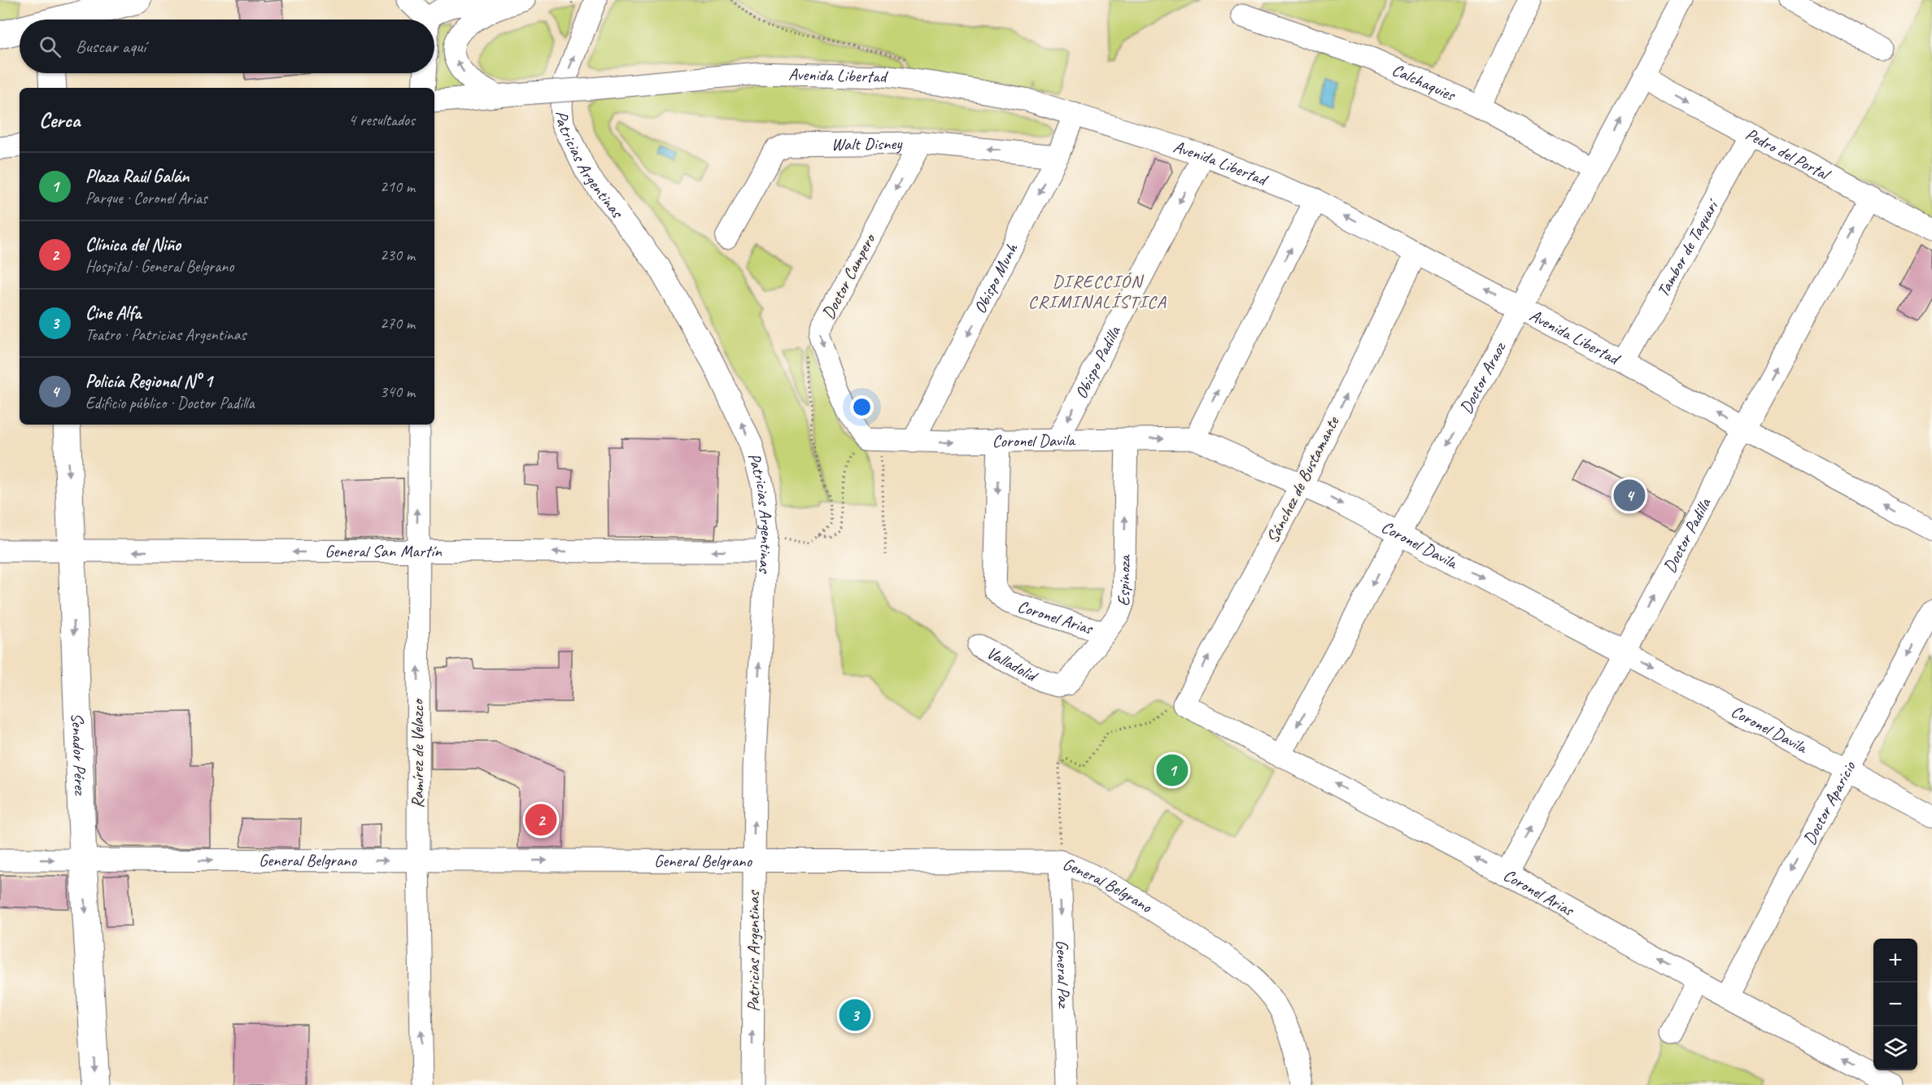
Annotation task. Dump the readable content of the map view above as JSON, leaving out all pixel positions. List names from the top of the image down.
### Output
{
  "streets": {
    "main road": ["Senador Pérez"],
    "street": [
      "Avenida Libertad",
      "Calchaquies",
      "Walt Disney",
      "Pedro del Portal",
      "Patricias Argentinas",
      "Tambor de Taquarí",
      "Doctor Campero",
      "Obispo Munh",
      "Obispo Padilla",
      "Doctor Araoz",
      "Coronel Davila",
      "Sánchez de Bustamante",
      "Doctor Padilla",
      "General San Martín",
      "Espinoza",
      "Coronel Arias",
      "Valladolid",
      "Ramírez de Velazco",
      "Doctor Aparicio",
      "General Belgrano",
      "General Paz"
    ]
  },
  "crossings": [
    ["Avenida Libertad", "Tambor de Taquarí"],
    ["Avenida Libertad", "Obispo Munh"],
    ["Avenida Libertad", "Obispo Padilla"],
    ["Avenida Libertad", "Doctor Araoz"],
    ["Avenida Libertad", "Sánchez de Bustamante"],
    ["Avenida Libertad", "Doctor Padilla"],
    ["Calchaquies", "Doctor Araoz"],
    ["Walt Disney", "Doctor Campero"],
    ["Walt Disney", "Obispo Munh"],
    ["Pedro del Portal", "Tambor de Taquarí"],
    ["Pedro del Portal", "Doctor Araoz"],
    ["Pedro del Portal", "Doctor Padilla"],
    ["Patricias Argentinas", "General San Martín"],
    ["Patricias Argentinas", "General Belgrano"],
    ["Doctor Campero", "Coronel Davila"],
    ["Obispo Munh", "Coronel Davila"],
    ["Obispo Padilla", "Coronel Davila"],
    ["Doctor Araoz", "Coronel Davila"],
    ["Doctor Araoz", "Coronel Arias"],
    ["Coronel Davila", "Sánchez de Bustamante"],
    ["Coronel Davila", "Doctor Padilla"],
    ["Coronel Davila", "Espinoza"],
    ["Coronel Davila", "Coronel Arias"],
    ["Coronel Davila", "Doctor Aparicio"],
    ["Sánchez de Bustamante", "Coronel Arias"],
    ["Doctor Padilla", "Coronel Arias"],
    ["General San Martín", "Senador Pérez"],
    ["General San Martín", "Ramírez de Velazco"],
    ["Espinoza", "Coronel Arias"],
    ["Espinoza", "Valladolid"],
    ["Coronel Arias", "Doctor Aparicio"],
    ["Senador Pérez", "General Belgrano"],
    ["Ramírez de Velazco", "General Belgrano"],
    ["General Belgrano", "General Paz"]
  ],
  "one_way": [
    "Avenida Libertad",
    "Walt Disney",
    "Pedro del Portal",
    "Patricias Argentinas",
    "Doctor Campero",
    "Obispo Munh",
    "Coronel Davila",
    "Doctor Padilla",
    "General San Martín",
    "Espinoza",
    "Senador Pérez",
    "Ramírez de Velazco",
    "Doctor Aparicio",
    "General Belgrano",
    "General Paz"
  ],
  "districts": ["DIRECCIÓN CRIMINALÍSTICA"],
  "page": {
    "search": "Buscar aquí",
    "heading": ["Cerca", "4 resultados"],
    "list": [
      {
        "mark": "1",
        "name": "Plaza Raúl Galán",
        "note": "Parque · Coronel Arias",
        "value": "210 m"
      },
      {
        "mark": "2",
        "name": "Clínica del Niño",
        "note": "Hospital · General Belgrano",
        "value": "230 m"
      },
      {
        "mark": "3",
        "name": "Cine Alfa",
        "note": "Teatro · Patricias Argentinas",
        "value": "270 m"
      },
      {
        "mark": "4",
        "name": "Policía Regional N° 1",
        "note": "Edificio público · Doctor Padilla",
        "value": "340 m"
      }
    ],
    "pins": [
      "4",
      "1",
      "2",
      "3"
    ],
    "map_buttons": ["+", "−"]
  }
}
